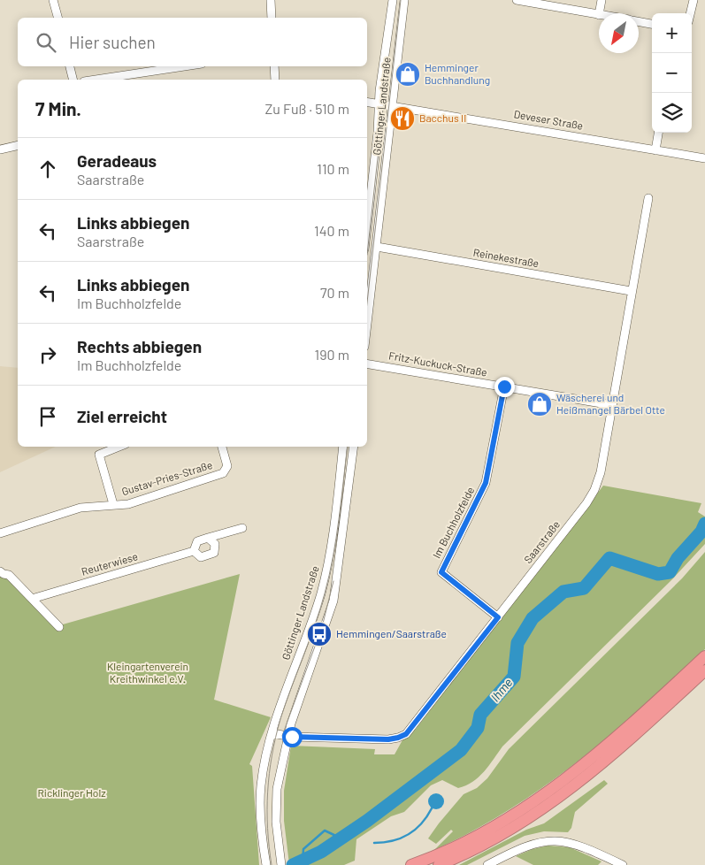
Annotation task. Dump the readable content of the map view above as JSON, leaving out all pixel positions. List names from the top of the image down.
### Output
{
  "streets": {
    "street": [
      "Göttinger Landstraße",
      "Deveser Straße",
      "Reinekestraße",
      "Fritz-Kuckuck-Straße",
      "Gustav-Pries-Straße",
      "Im Buchholzfelde",
      "Saarstraße",
      "Reuterwiese"
    ]
  },
  "crossings": [
    ["Göttinger Landstraße", "Deveser Straße"],
    ["Göttinger Landstraße", "Reinekestraße"],
    ["Göttinger Landstraße", "Saarstraße"],
    ["Reinekestraße", "Saarstraße"],
    ["Fritz-Kuckuck-Straße", "Im Buchholzfelde"],
    ["Fritz-Kuckuck-Straße", "Saarstraße"],
    ["Im Buchholzfelde", "Saarstraße"]
  ],
  "water": ["Ihme"],
  "parks": ["Kleingartenverein Kreithwinkel e.V.", "Ricklinger Holz"],
  "places": {
    "shop": ["Hemminger Buchhandlung", "Wäscherei und Heißmangel Bärbel Otte"],
    "restaurant": ["Bacchus II"],
    "bus stop": ["Hemmingen/Saarstraße"]
  },
  "north": "bottom left",
  "page": {
    "map_buttons": ["+", "−"],
    "search": "Hier suchen",
    "heading": ["7 Min.", "Zu Fuß · 510 m"],
    "list": [
      ["Geradeaus", "Saarstraße", "110 m"],
      ["Links abbiegen", "Saarstraße", "140 m"],
      ["Links abbiegen", "Im Buchholzfelde", "70 m"],
      ["Rechts abbiegen", "Im Buchholzfelde", "190 m"],
      "Ziel erreicht"
    ]
  }
}
